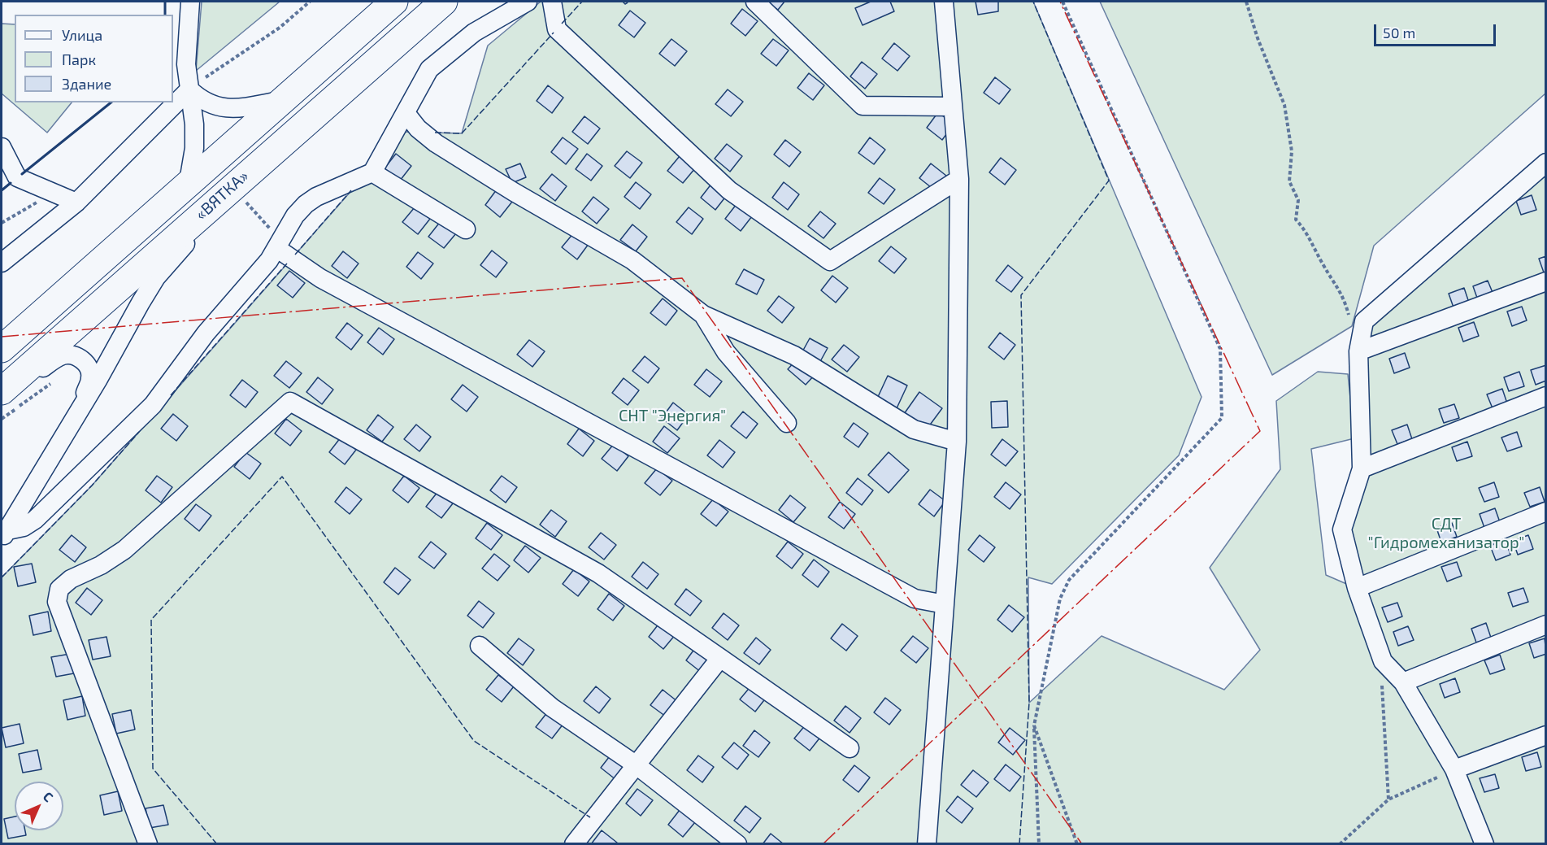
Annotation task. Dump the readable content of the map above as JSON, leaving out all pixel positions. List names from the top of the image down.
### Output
{
  "streets": {
    "highway": ["«ВЯТКА»"]
  },
  "parks": ["СНТ \"Энергия\"", "СДТ \"Гидромеханизатор\""],
  "legend": ["Улица", "Парк", "Здание"],
  "scale_bar": "50 m",
  "north": "top right"
}
